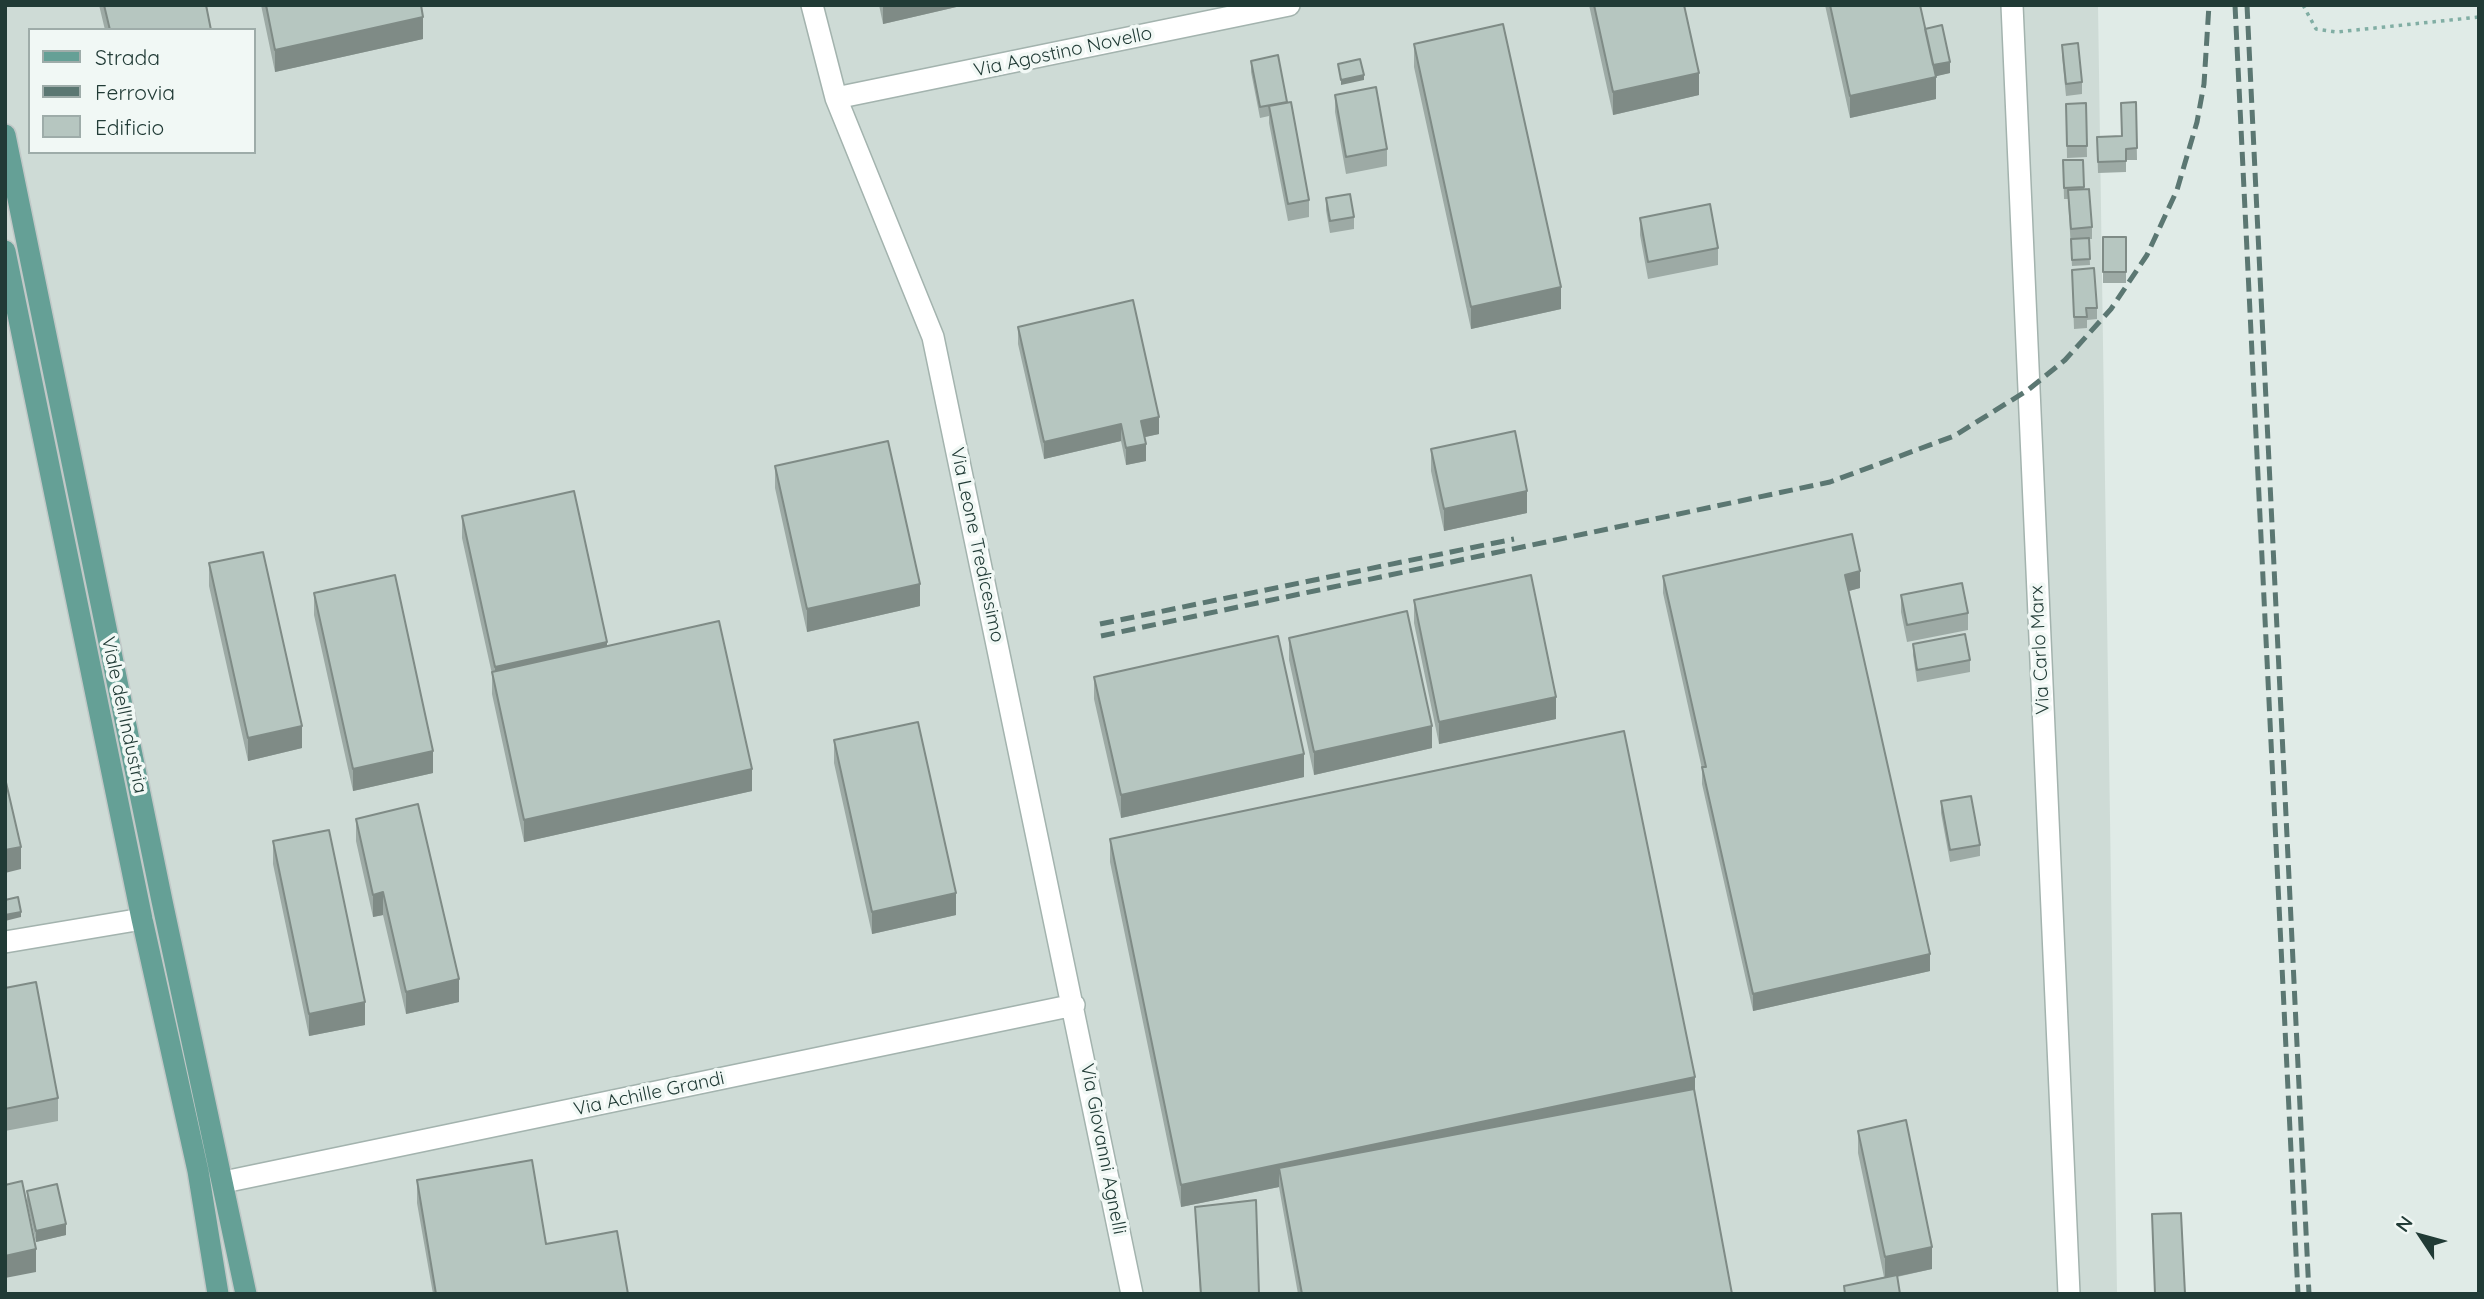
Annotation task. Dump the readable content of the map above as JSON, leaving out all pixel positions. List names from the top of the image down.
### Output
{
  "streets": {
    "main road": ["Viale dell'Industria"],
    "street": [
      "Via Agostino Novello",
      "Via Leone Tredicesimo",
      "Via Carlo Marx",
      "Via Achille Grandi",
      "Via Giovanni Agnelli"
    ]
  },
  "crossings": [
    ["Via Agostino Novello", "Via Leone Tredicesimo"],
    ["Via Leone Tredicesimo", "Via Achille Grandi"],
    ["Via Leone Tredicesimo", "Via Giovanni Agnelli"],
    ["Viale dell'Industria", "Via Achille Grandi"],
    ["Via Achille Grandi", "Via Giovanni Agnelli"]
  ],
  "legend": ["Strada", "Ferrovia", "Edificio"],
  "north": "top left"
}
